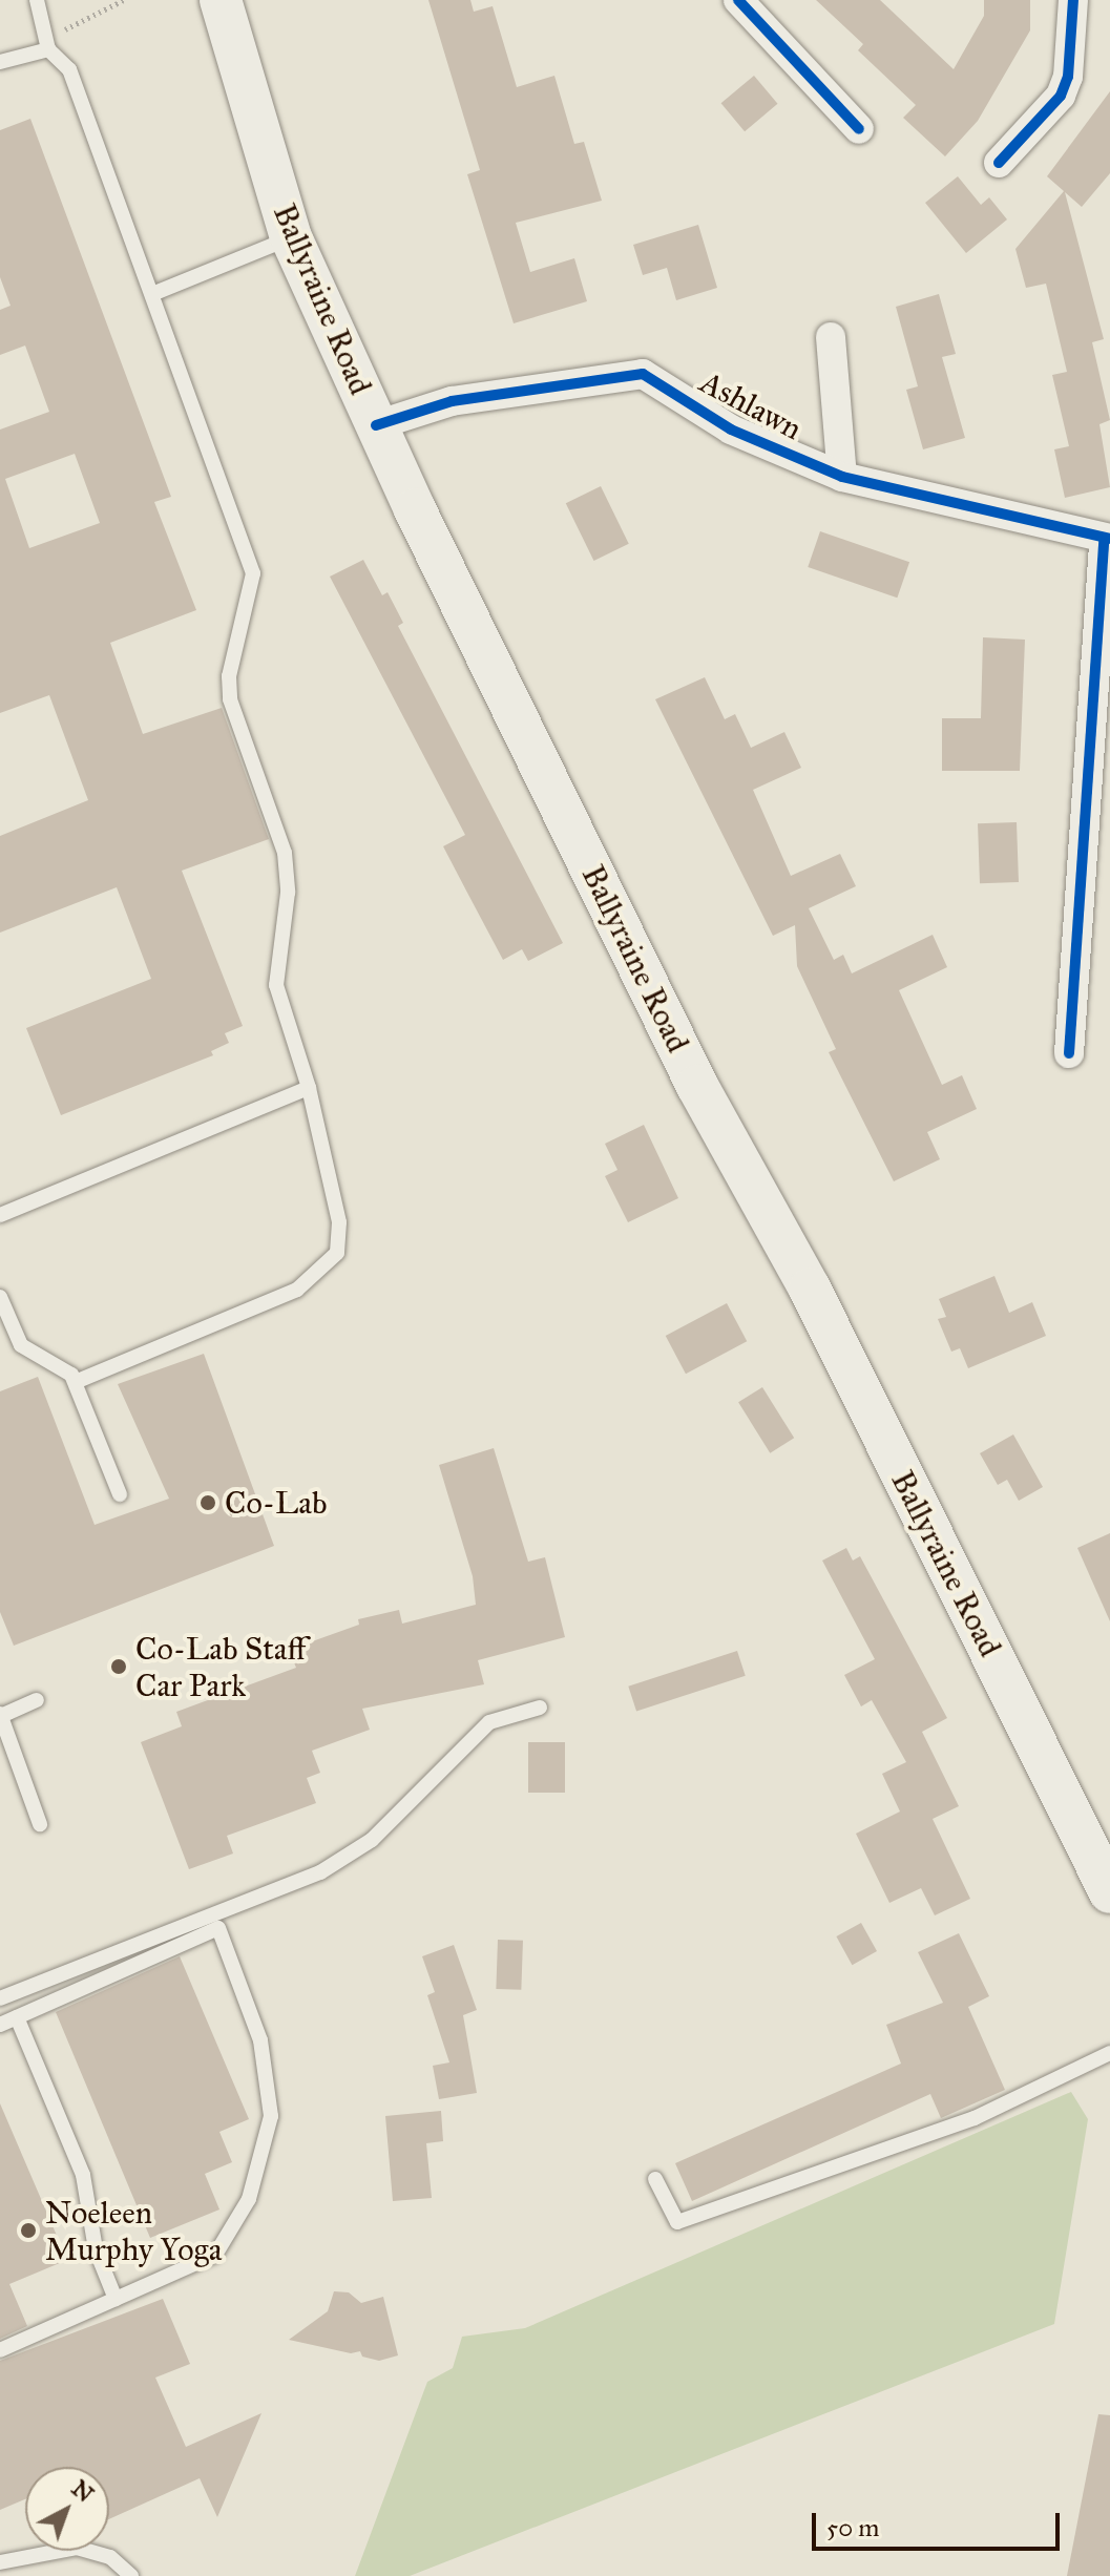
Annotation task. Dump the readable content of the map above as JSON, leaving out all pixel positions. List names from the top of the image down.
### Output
{
  "streets": {
    "main road": ["Ballyraine Road"],
    "street": ["Ashlawn"]
  },
  "crossings": [
    ["Ballyraine Road", "Ashlawn"]
  ],
  "places": ["Co-Lab", "Co-Lab Staff Car Park", "Noeleen Murphy Yoga"],
  "scale_bar": "50 m",
  "north": "top right"
}
